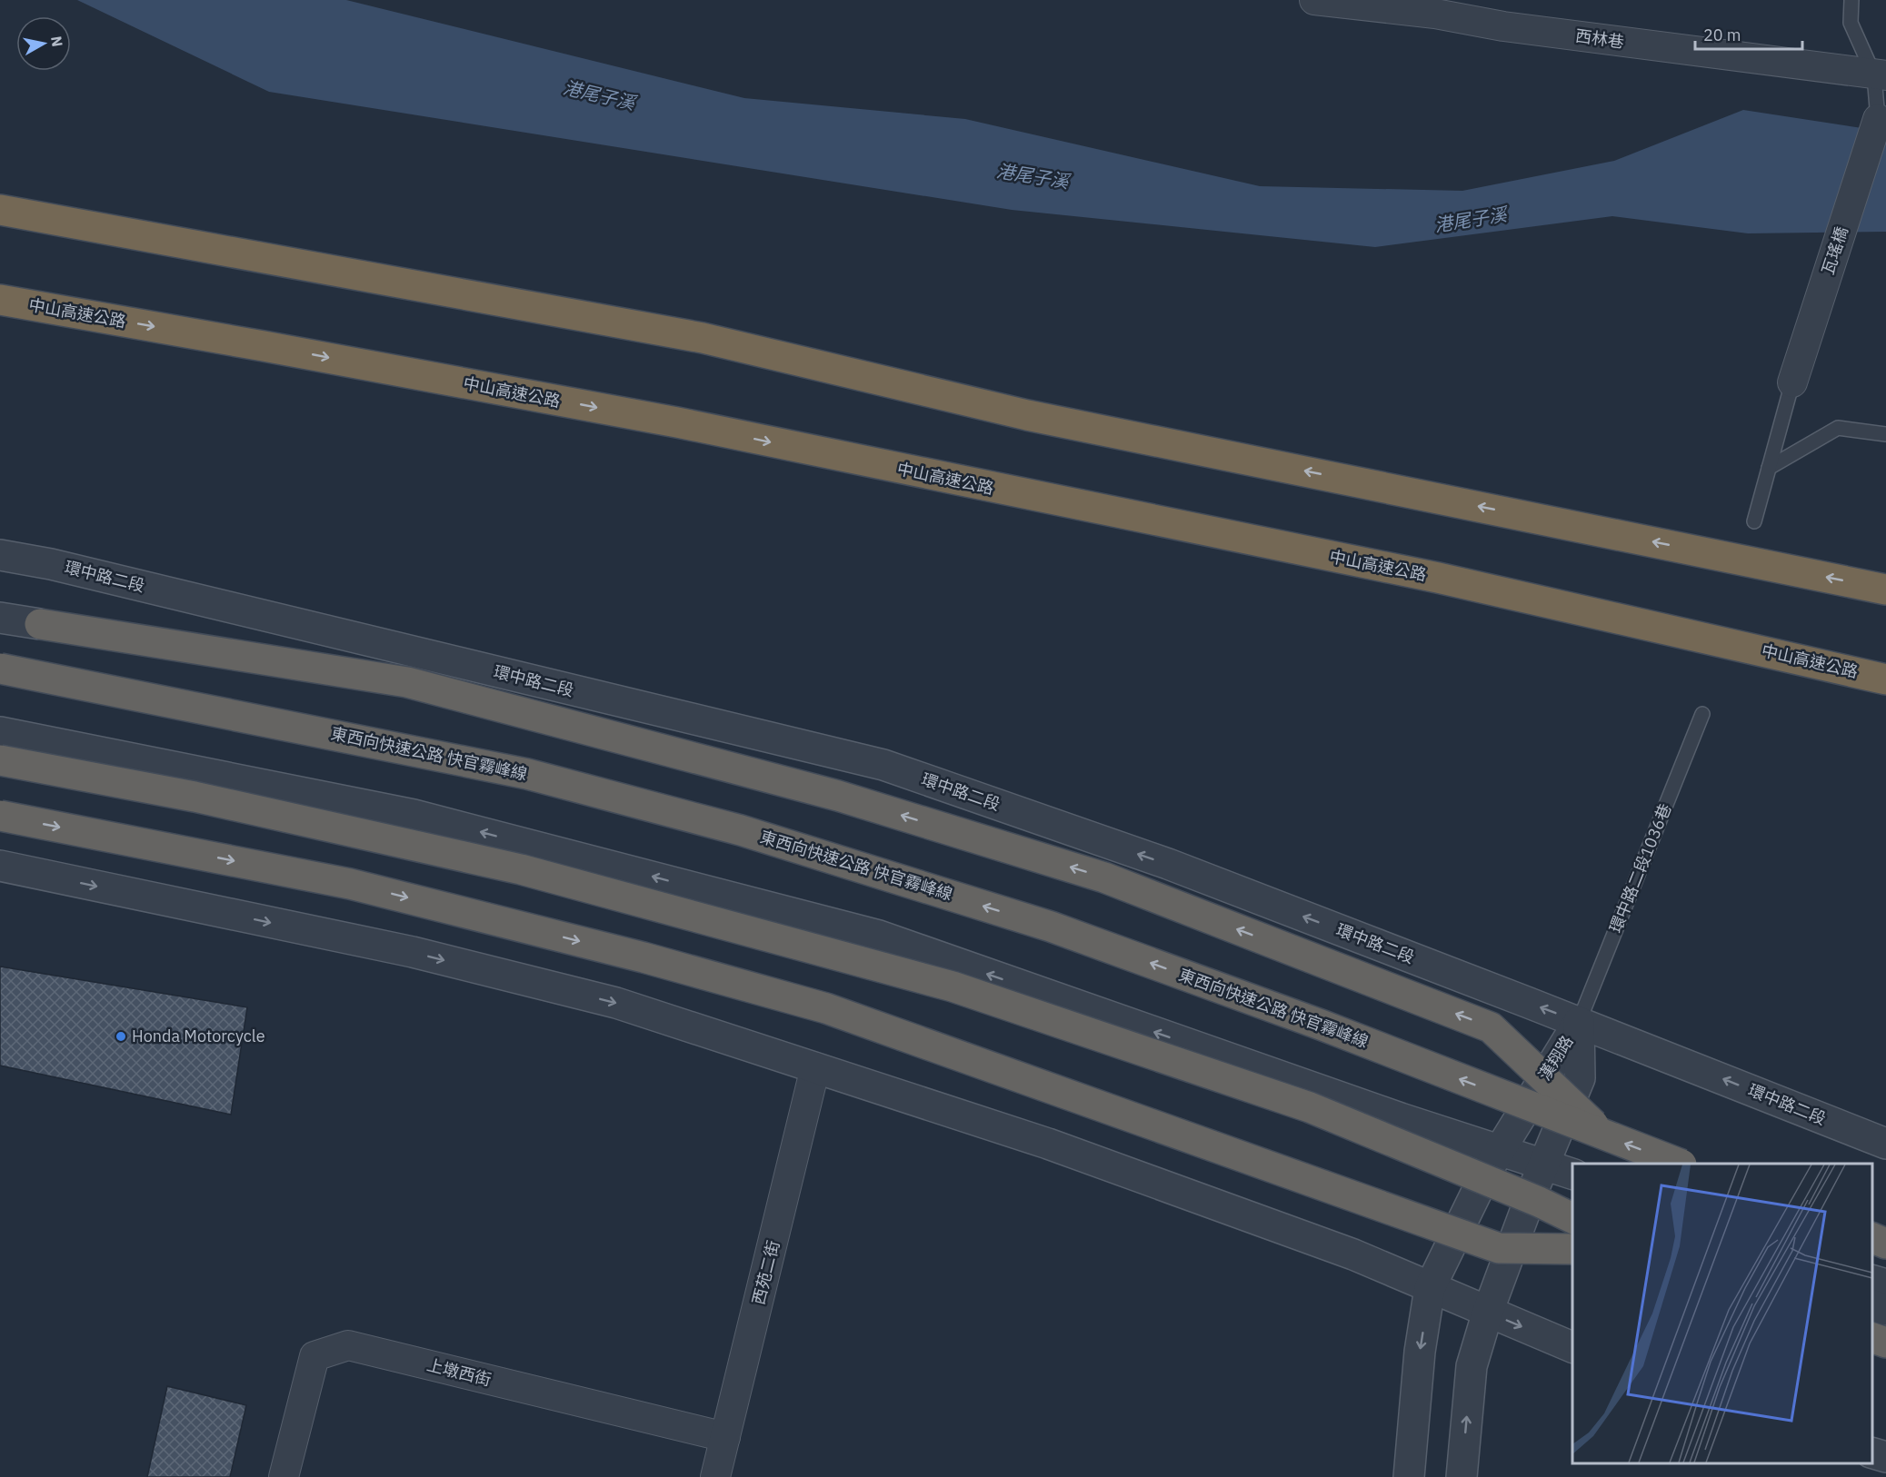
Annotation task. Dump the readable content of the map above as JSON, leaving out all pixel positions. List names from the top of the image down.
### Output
{
  "streets": {
    "highway": ["中山高速公路", "東西向快速公路 快官霧峰線"],
    "street": [
      "西林巷",
      "瓦瑤橋",
      "環中路二段",
      "漢翔路",
      "西苑二街",
      "上墩西街"
    ],
    "lane": ["環中路二段1036巷"]
  },
  "crossings": [
    ["環中路二段", "環中路二段1036巷"],
    ["環中路二段", "漢翔路"],
    ["環中路二段1036巷", "漢翔路"],
    ["西苑二街", "上墩西街"]
  ],
  "water": ["港尾子溪"],
  "places": ["Honda Motorcycle"],
  "scale_bar": "20 m",
  "north": "right"
}
